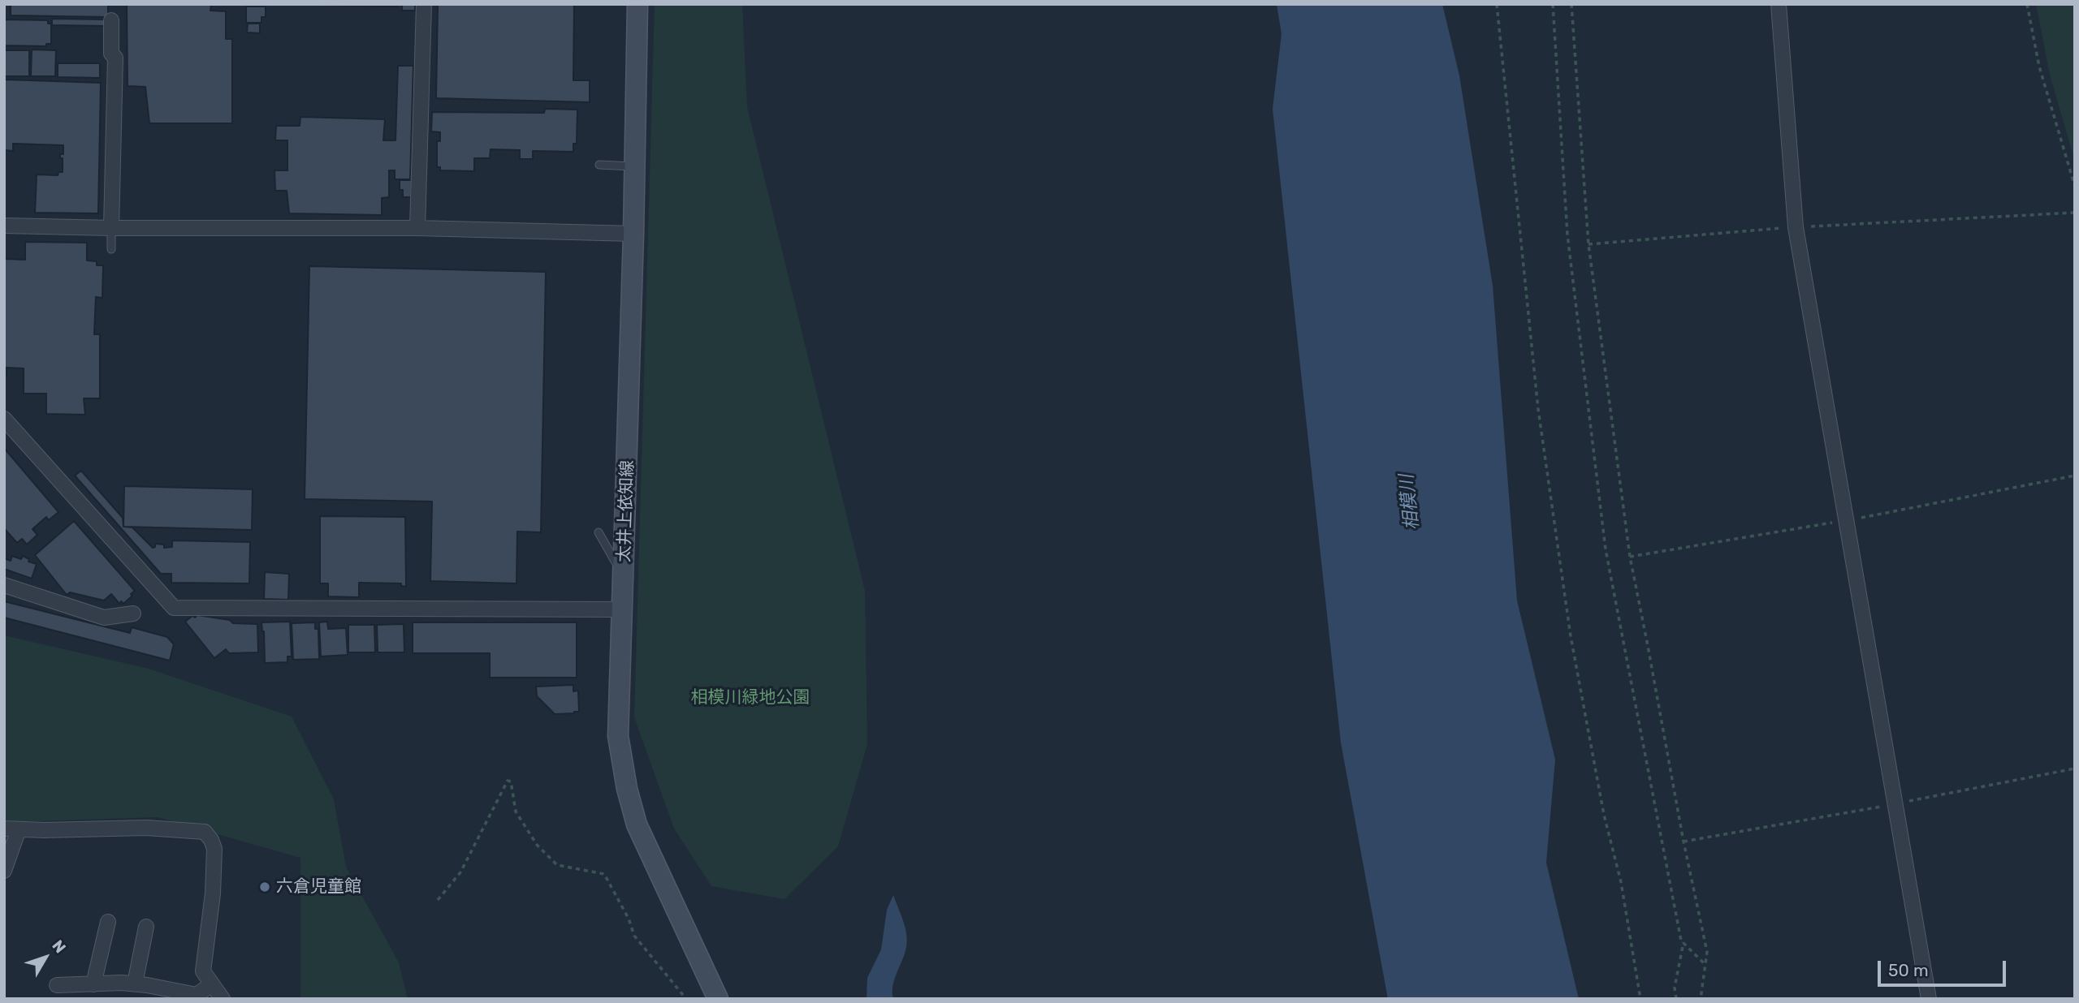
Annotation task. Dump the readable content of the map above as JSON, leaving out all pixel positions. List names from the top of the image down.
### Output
{
  "streets": {
    "main road": ["太井上依知線"]
  },
  "water": ["相模川"],
  "parks": ["相模川緑地公園"],
  "places": ["六倉児童館"],
  "scale_bar": "50 m",
  "north": "top right"
}
